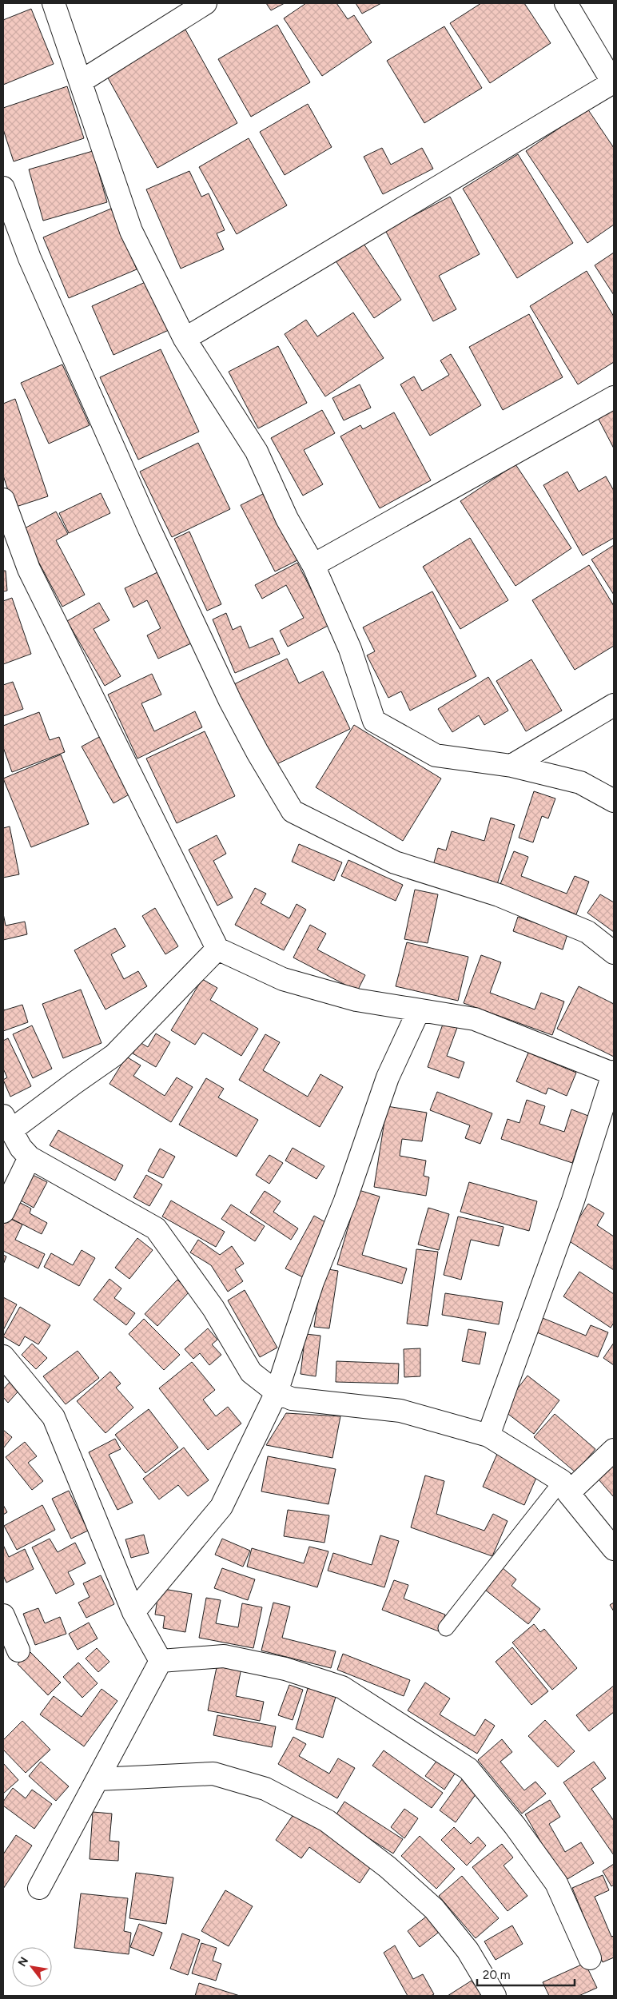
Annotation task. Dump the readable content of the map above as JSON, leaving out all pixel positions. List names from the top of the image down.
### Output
{
  "scale_bar": "20 m",
  "north": "top left"
}
